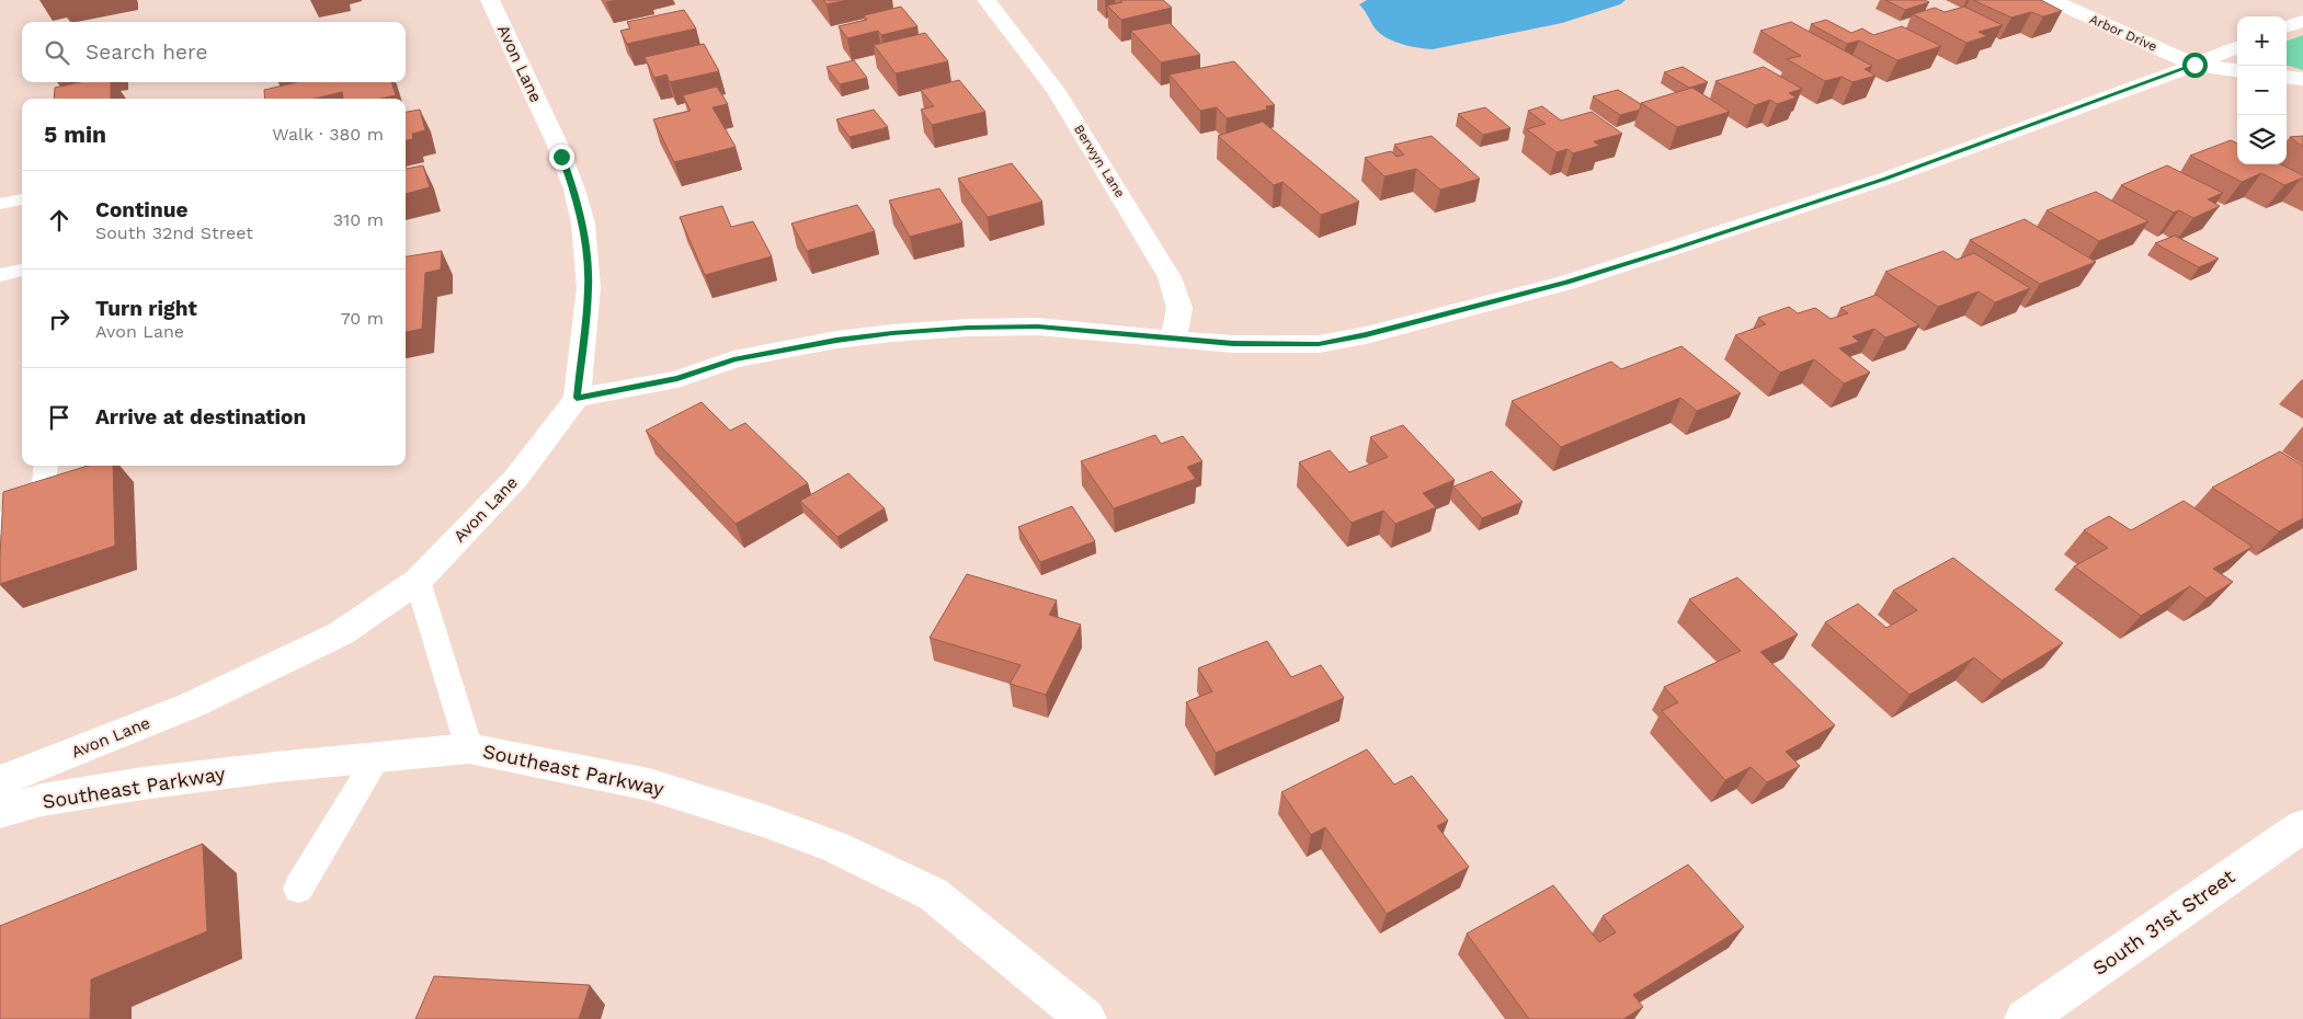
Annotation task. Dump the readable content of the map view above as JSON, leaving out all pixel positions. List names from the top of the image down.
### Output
{
  "streets": {
    "street": [
      "Arbor Drive",
      "Avon Lane",
      "Berwyn Lane",
      "Southeast Parkway",
      "South 31st Street"
    ]
  },
  "page": {
    "map_buttons": ["+", "−"],
    "search": "Search here",
    "heading": ["5 min", "Walk · 380 m"],
    "list": [
      ["Continue", "South 32nd Street", "310 m"],
      ["Turn right", "Avon Lane", "70 m"],
      "Arrive at destination"
    ]
  }
}
